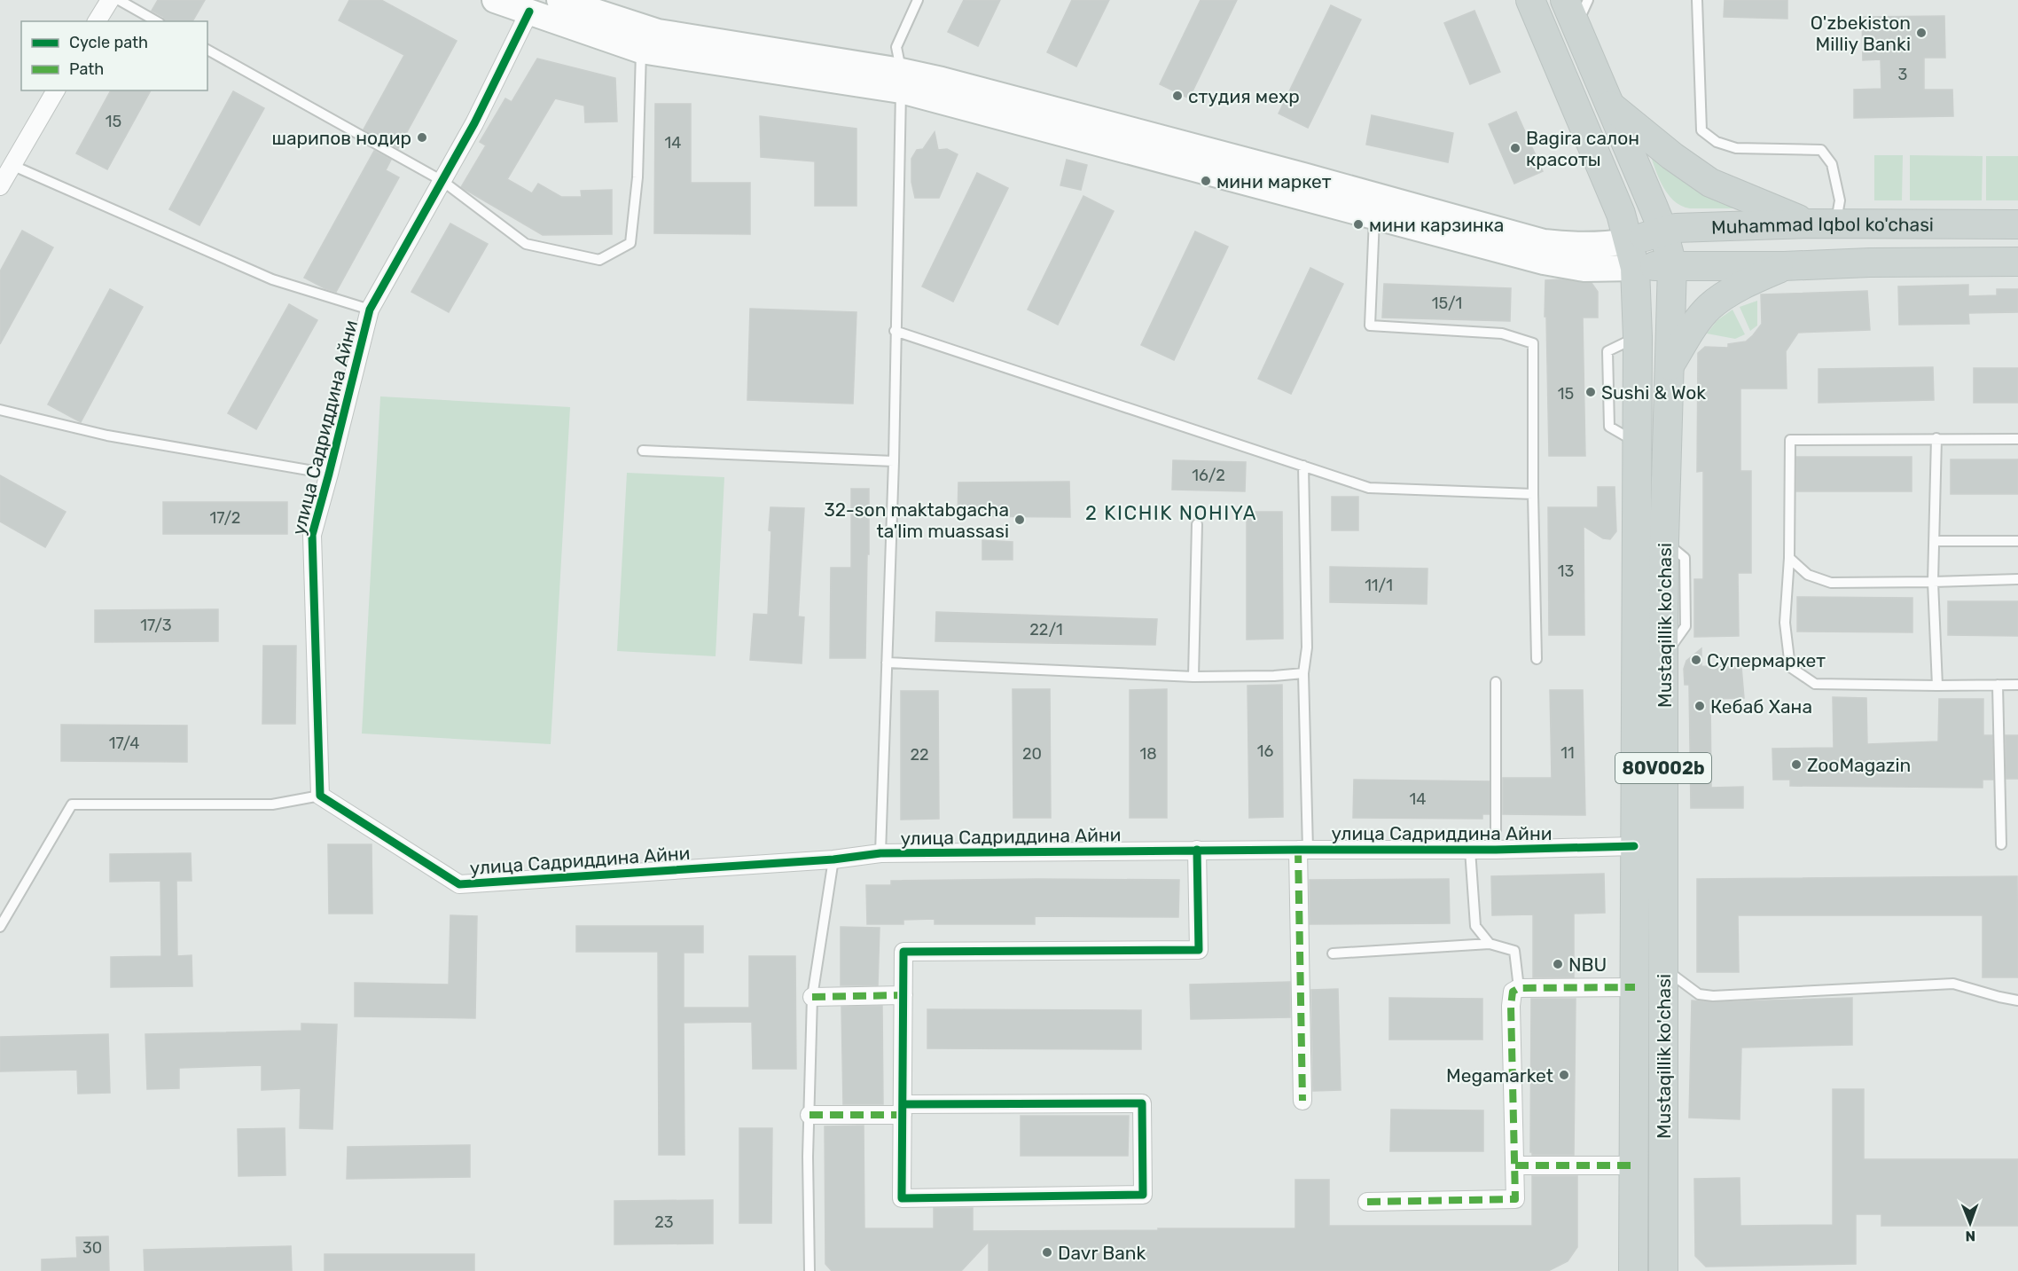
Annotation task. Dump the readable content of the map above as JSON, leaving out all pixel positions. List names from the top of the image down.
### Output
{
  "streets": {
    "main road": ["Muhammad Iqbol ko'chasi", "Mustaqillik ko'chasi", "80V002b"],
    "street": ["улица Садриддина Айни"]
  },
  "crossings": [
    ["Muhammad Iqbol ko'chasi", "Mustaqillik ko'chasi"],
    ["улица Садриддина Айни", "Mustaqillik ko'chasi"]
  ],
  "districts": ["2 KICHIK NOHIYA"],
  "places": [
    "O'zbekiston Milliy Banki",
    "студия мехр",
    "шарипов нодир",
    "Bagira салон красоты",
    "мини маркет",
    "мини карзинка",
    "Sushi & Wok",
    "32-son maktabgacha ta'lim muassasi",
    "Супермаркет",
    "Кебаб Хана",
    "ZooMagazin",
    "NBU",
    "Megamarket",
    "Davr Bank"
  ],
  "house_numbers": [
    "3",
    "15",
    "14",
    "15/1",
    "15",
    "16/2",
    "17/2",
    "13",
    "11/1",
    "17/3",
    "22/1",
    "17/4",
    "16",
    "11",
    "20",
    "18",
    "22",
    "14",
    "23",
    "30"
  ],
  "legend": ["Cycle path", "Path"],
  "north": "bottom"
}
